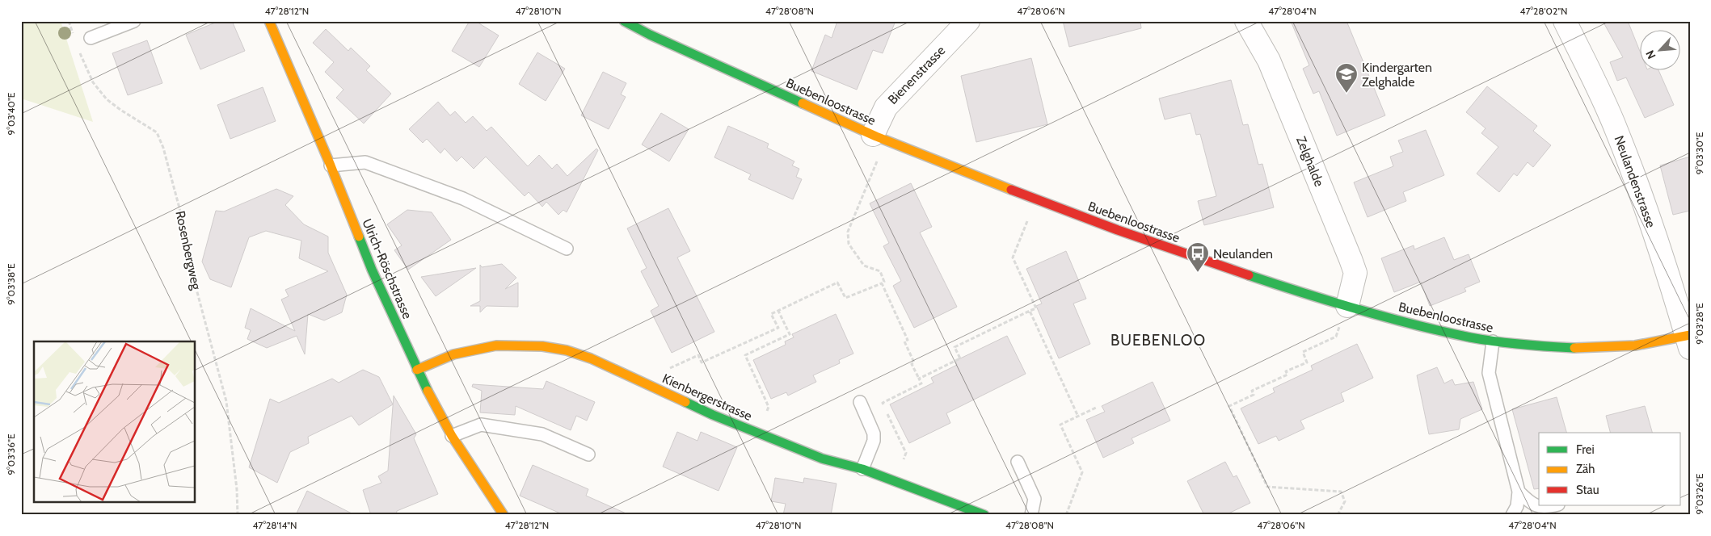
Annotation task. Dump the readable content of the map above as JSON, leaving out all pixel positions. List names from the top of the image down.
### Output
{
  "streets": {
    "street": [
      "Bienenstrasse",
      "Buebenloostrasse",
      "Zelghalde",
      "Neulandenstrasse",
      "Ulrich-Röschstrasse",
      "Kienbergerstrasse"
    ],
    "path": ["Rosenbergweg"]
  },
  "crossings": [
    ["Bienenstrasse", "Buebenloostrasse"],
    ["Buebenloostrasse", "Zelghalde"],
    ["Buebenloostrasse", "Neulandenstrasse"],
    ["Ulrich-Röschstrasse", "Kienbergerstrasse"]
  ],
  "districts": ["BUEBENLOO"],
  "places": {
    "school or university": ["Kindergarten Zelghalde"],
    "bus stop": ["Neulanden"]
  },
  "legend": ["Frei", "Zäh", "Stau"],
  "north": "bottom left",
  "coordinates": [
    "47°28'12\"N",
    "47°28'10\"N",
    "47°28'08\"N",
    "47°28'06\"N",
    "47°28'04\"N",
    "47°28'02\"N",
    "9°03'40\"E",
    "9°03'30\"E",
    "9°03'38\"E",
    "9°03'28\"E",
    "9°03'36\"E",
    "9°03'26\"E",
    "47°28'14\"N"
  ]
}
